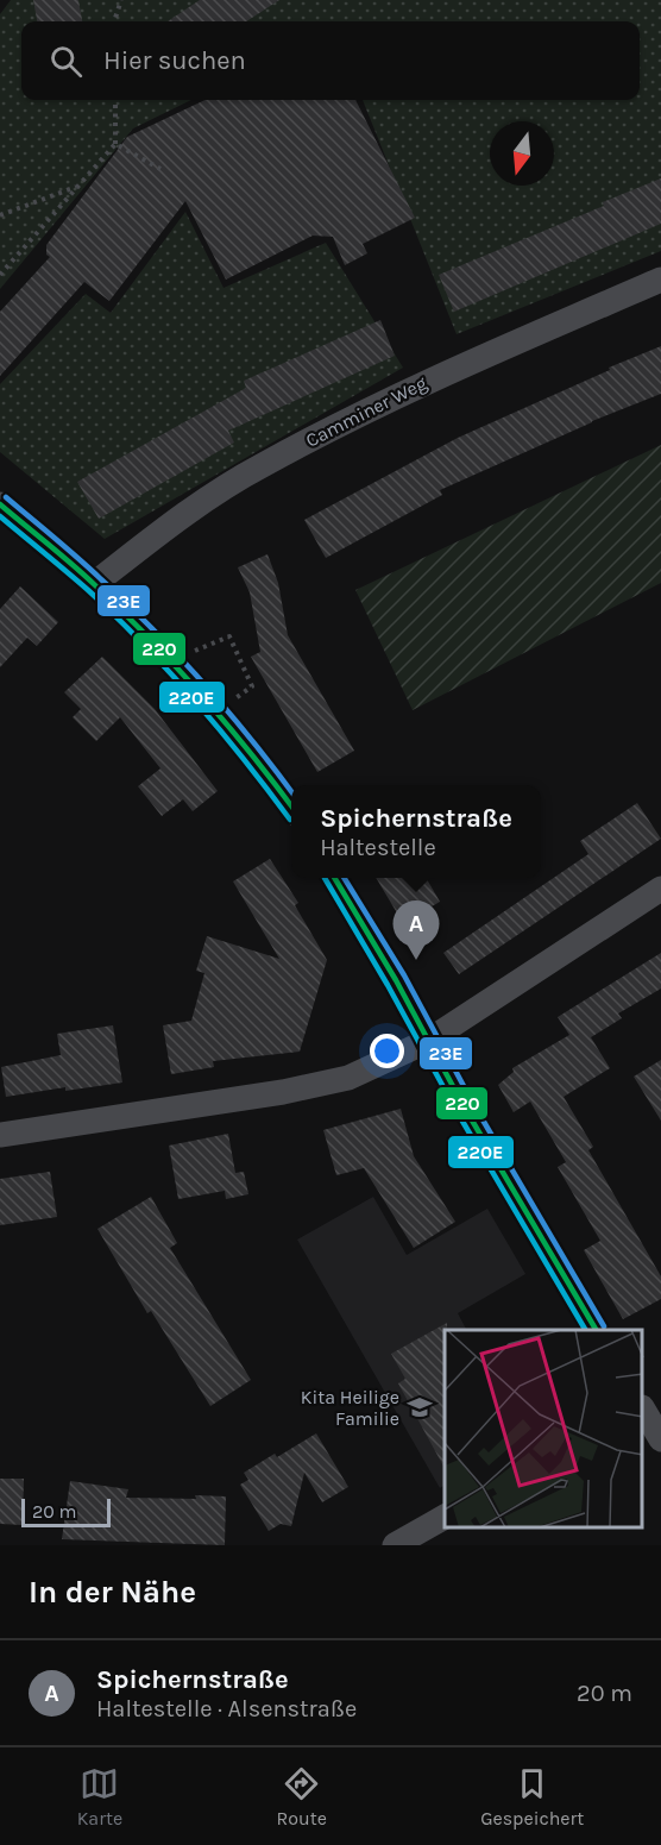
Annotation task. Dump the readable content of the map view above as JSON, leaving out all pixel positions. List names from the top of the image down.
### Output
{
  "streets": {
    "street": ["Camminer Weg"]
  },
  "places": {
    "school or university": ["Kita Heilige Familie"]
  },
  "lines": ["transit line 23E", "transit line 220", "transit line 220E"],
  "scale_bar": "20 m",
  "north": "bottom",
  "page": {
    "search": "Hier suchen",
    "popup": ["Spichernstraße", "Haltestelle"],
    "pins": "A",
    "scale": "20 m",
    "heading": "In der Nähe",
    "list": [
      {
        "mark": "A",
        "name": "Spichernstraße",
        "note": "Haltestelle · Alsenstraße",
        "value": "20 m"
      }
    ],
    "nav": ["Karte", "Route", "Gespeichert"]
  }
}
